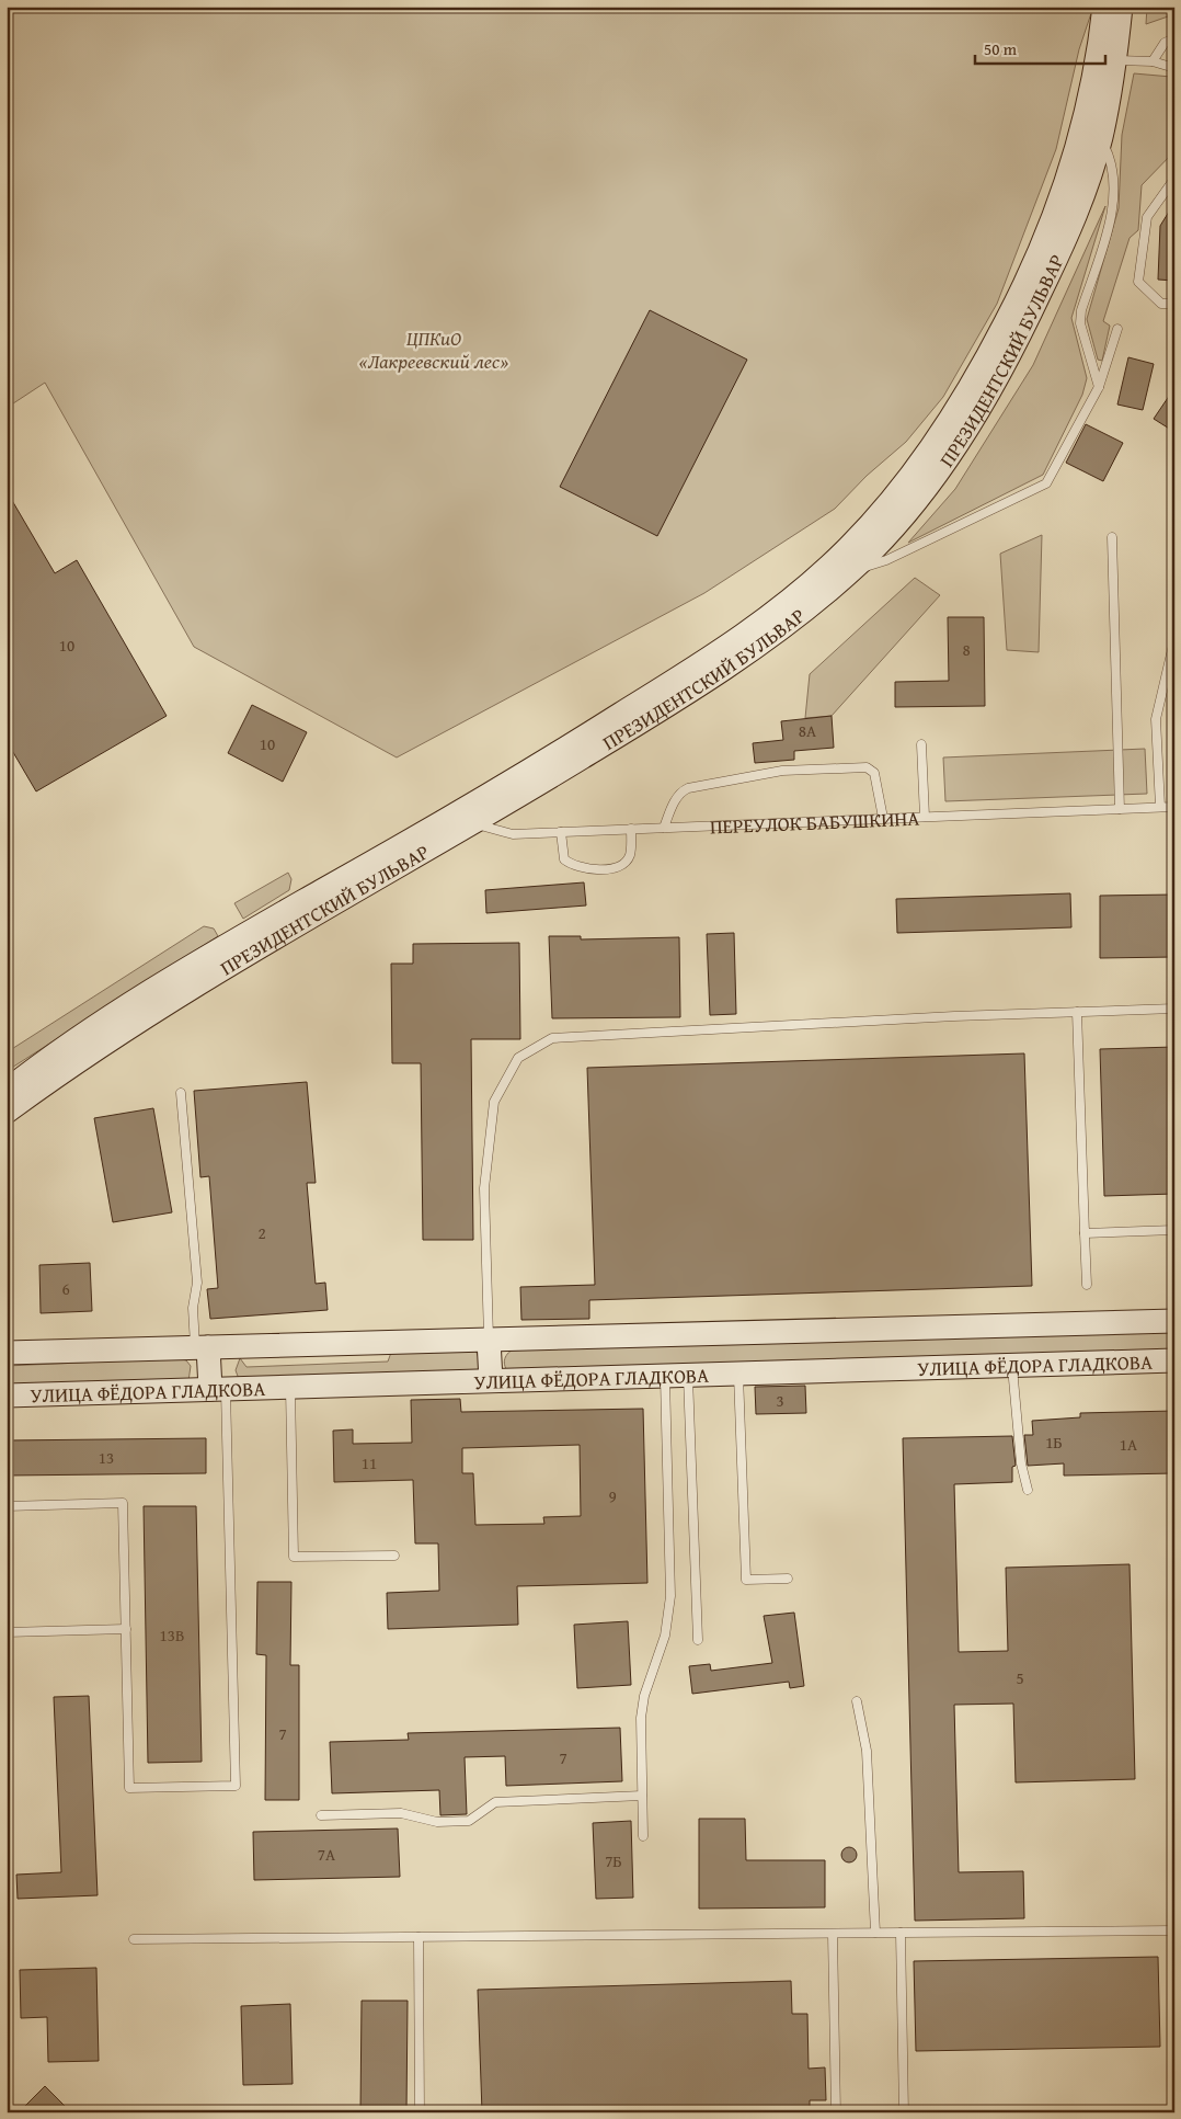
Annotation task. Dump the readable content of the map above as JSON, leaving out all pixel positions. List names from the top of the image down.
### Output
{
  "streets": {
    "main road": ["ПРЕЗИДЕНТСКИЙ БУЛЬВАР", "УЛИЦА ФЁДОРА ГЛАДКОВА"],
    "lane": ["ПЕРЕУЛОК БАБУШКИНА"]
  },
  "crossings": [
    ["ПРЕЗИДЕНТСКИЙ БУЛЬВАР", "ПЕРЕУЛОК БАБУШКИНА"]
  ],
  "parks": ["ЦПКиО «Лакреевский лес»"],
  "house_numbers": [
    "10",
    "8",
    "8А",
    "10",
    "2",
    "6",
    "3",
    "1Б",
    "1А",
    "13",
    "11",
    "9",
    "13В",
    "5",
    "7",
    "7",
    "7А",
    "7Б"
  ],
  "scale_bar": "50 m"
}
